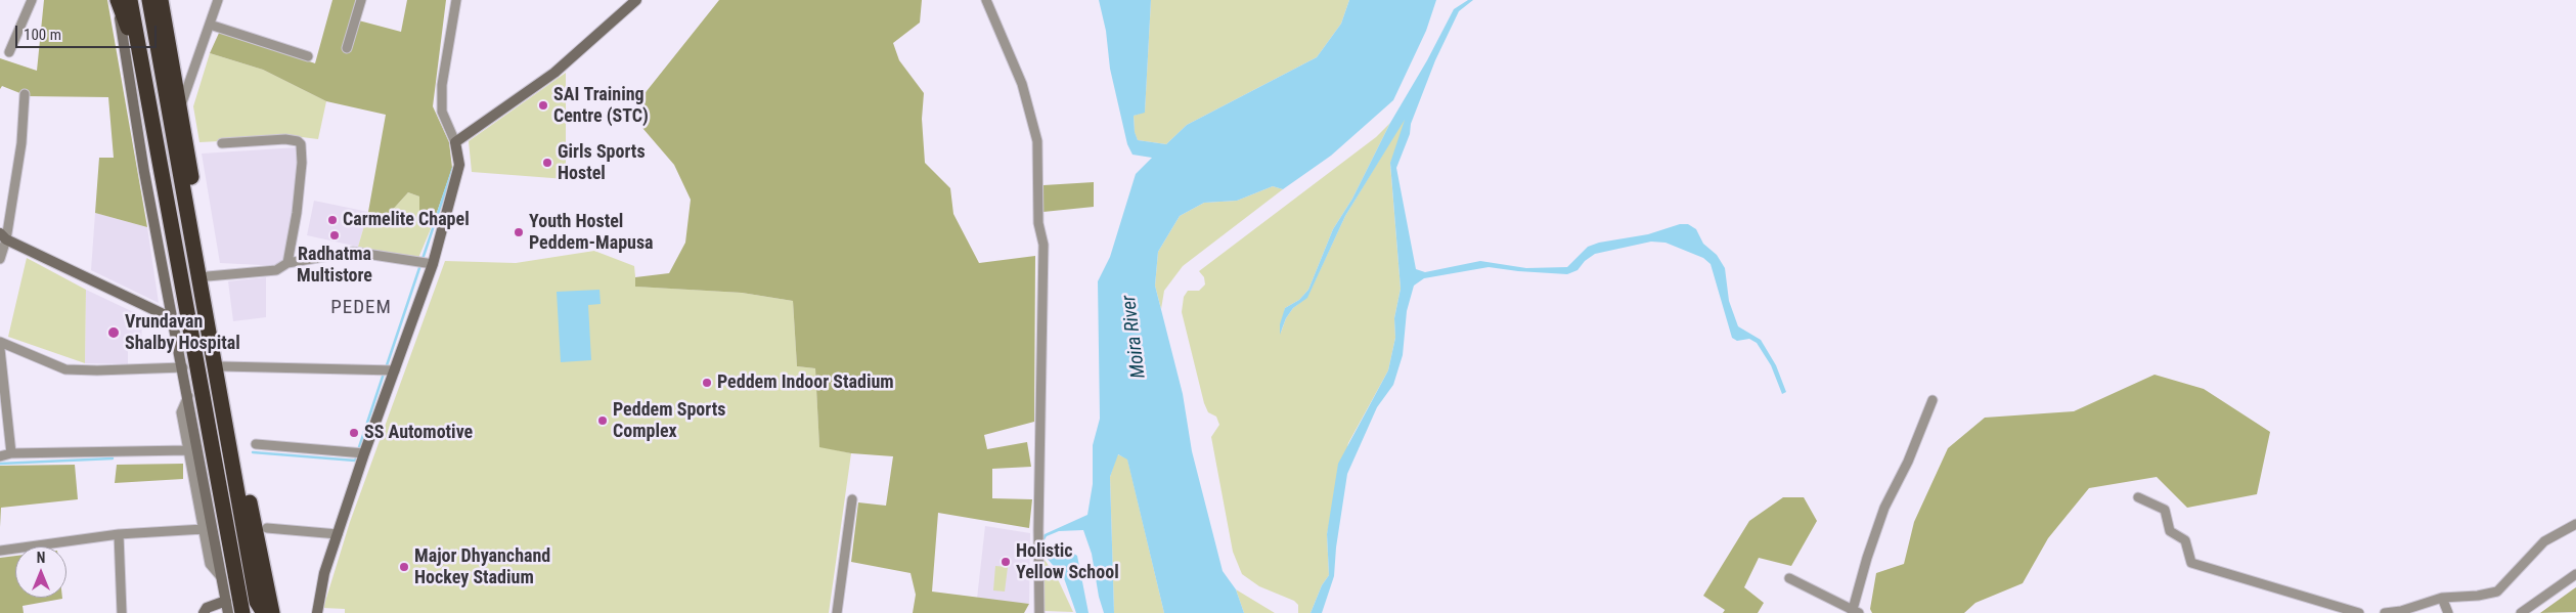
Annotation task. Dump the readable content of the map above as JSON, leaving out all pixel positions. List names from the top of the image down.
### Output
{
  "districts": ["PEDEM"],
  "water": ["Moira River"],
  "places": [
    "SAI Training Centre (STC)",
    "Girls Sports Hostel",
    "Carmelite Chapel",
    "Youth Hostel Peddem-Mapusa",
    "Radhatma Multistore",
    "Vrundavan Shalby Hospital",
    "Peddem Indoor Stadium",
    "Peddem Sports Complex",
    "SS Automotive",
    "Holistic Yellow School",
    "Major Dhyanchand Hockey Stadium"
  ],
  "scale_bar": "100 m",
  "north": "top"
}
